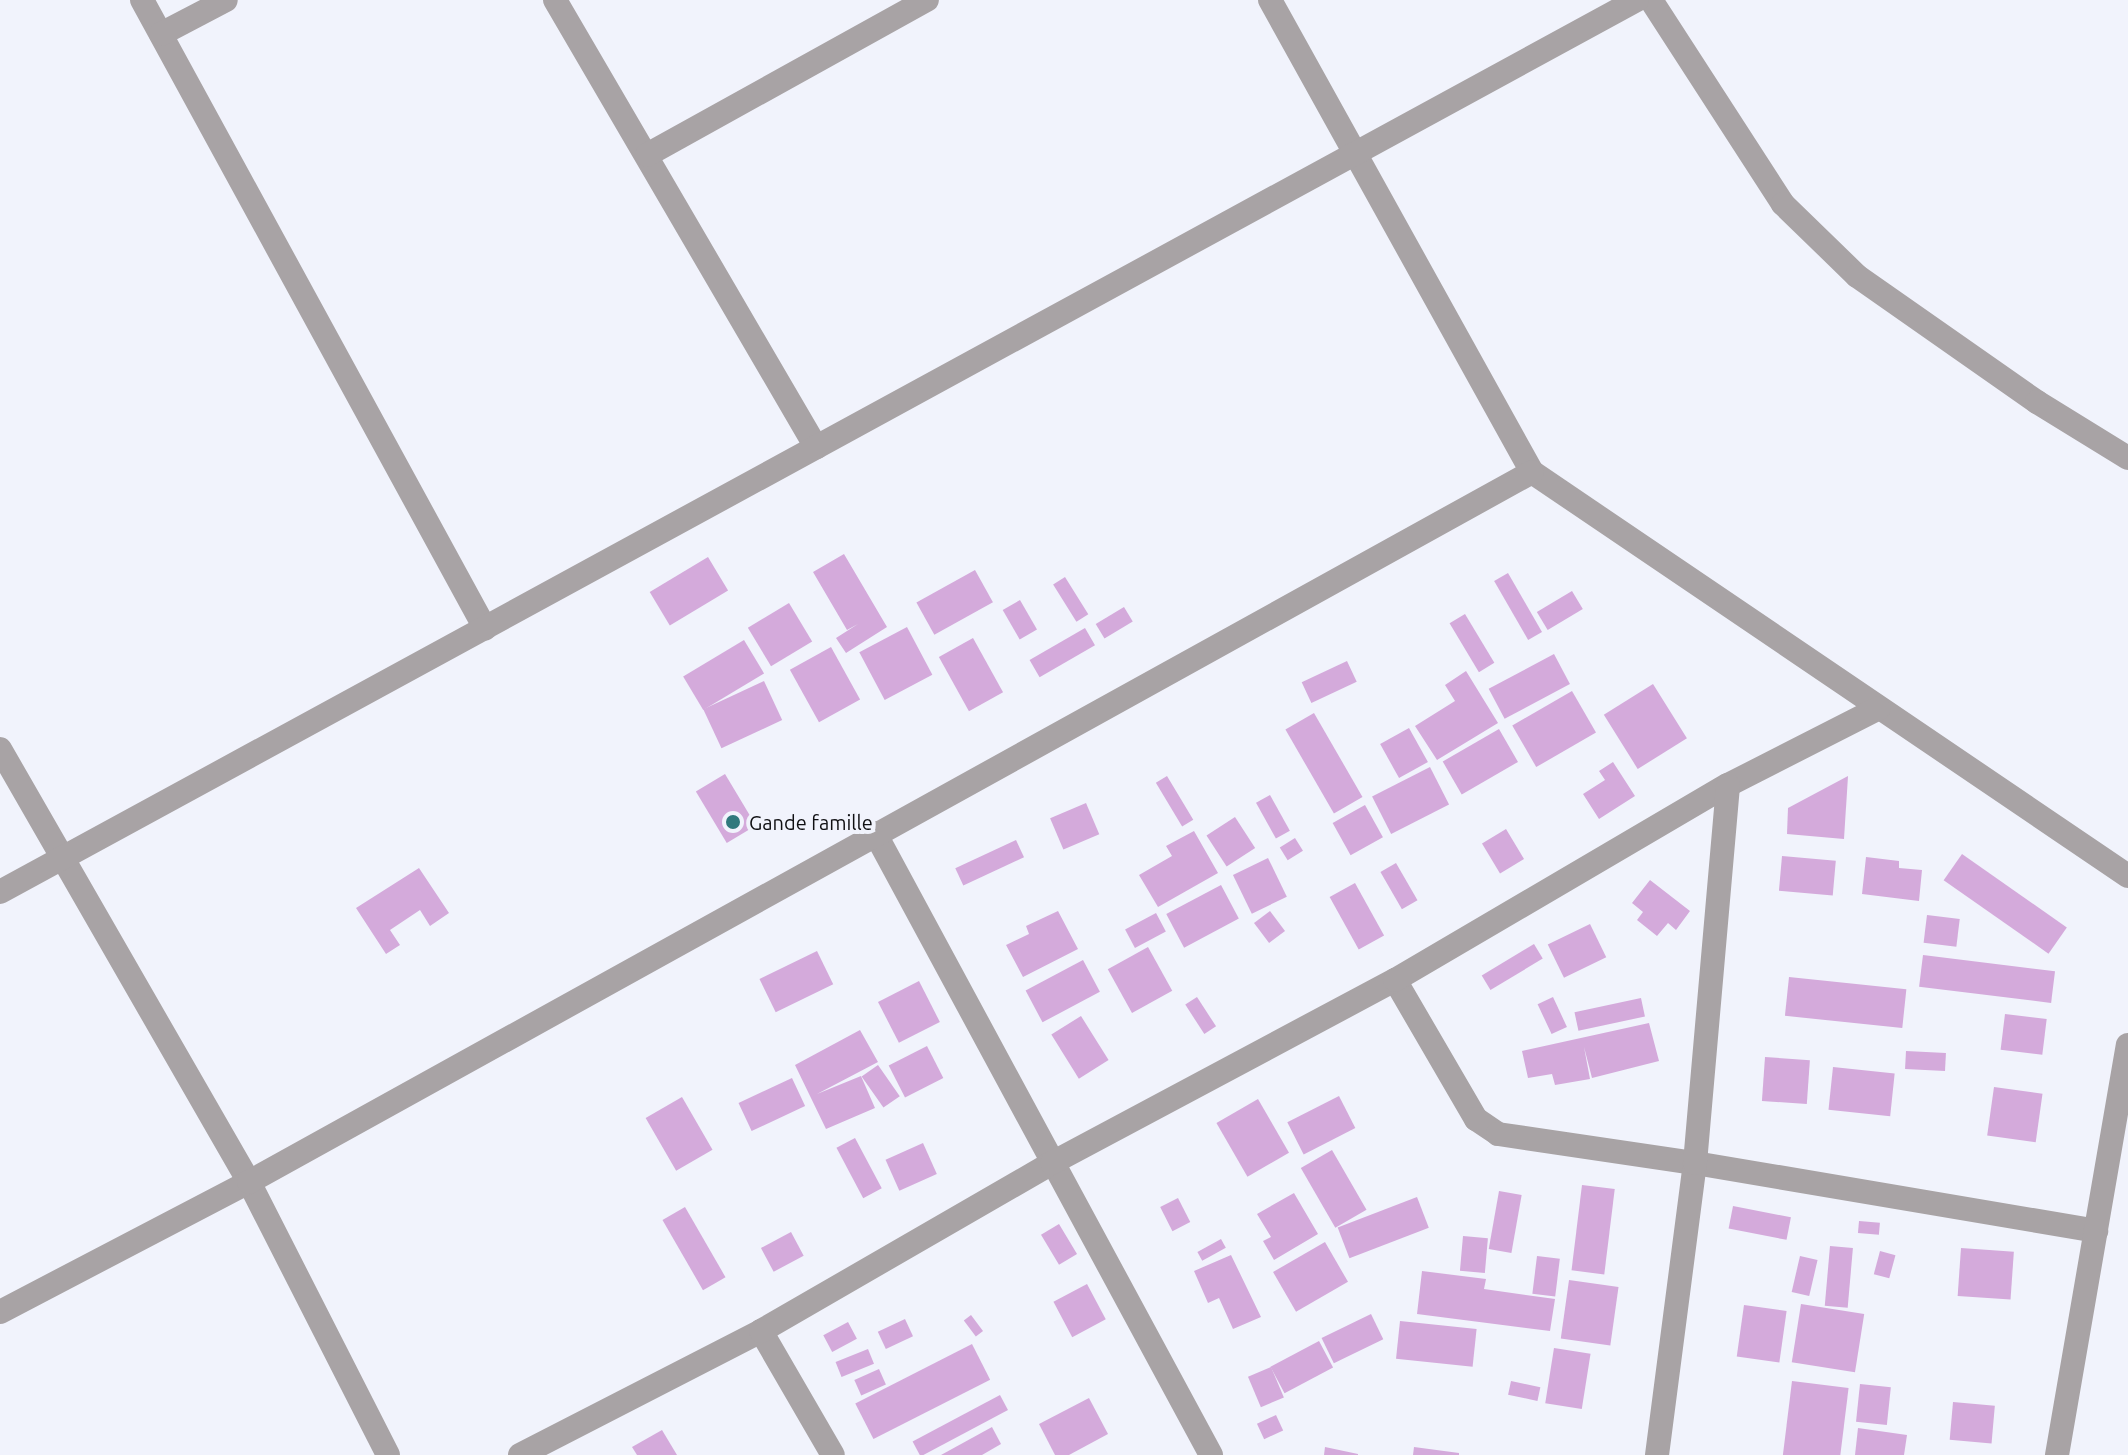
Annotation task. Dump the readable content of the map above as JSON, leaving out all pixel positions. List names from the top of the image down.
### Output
{
  "places": ["Gande famille"]
}
